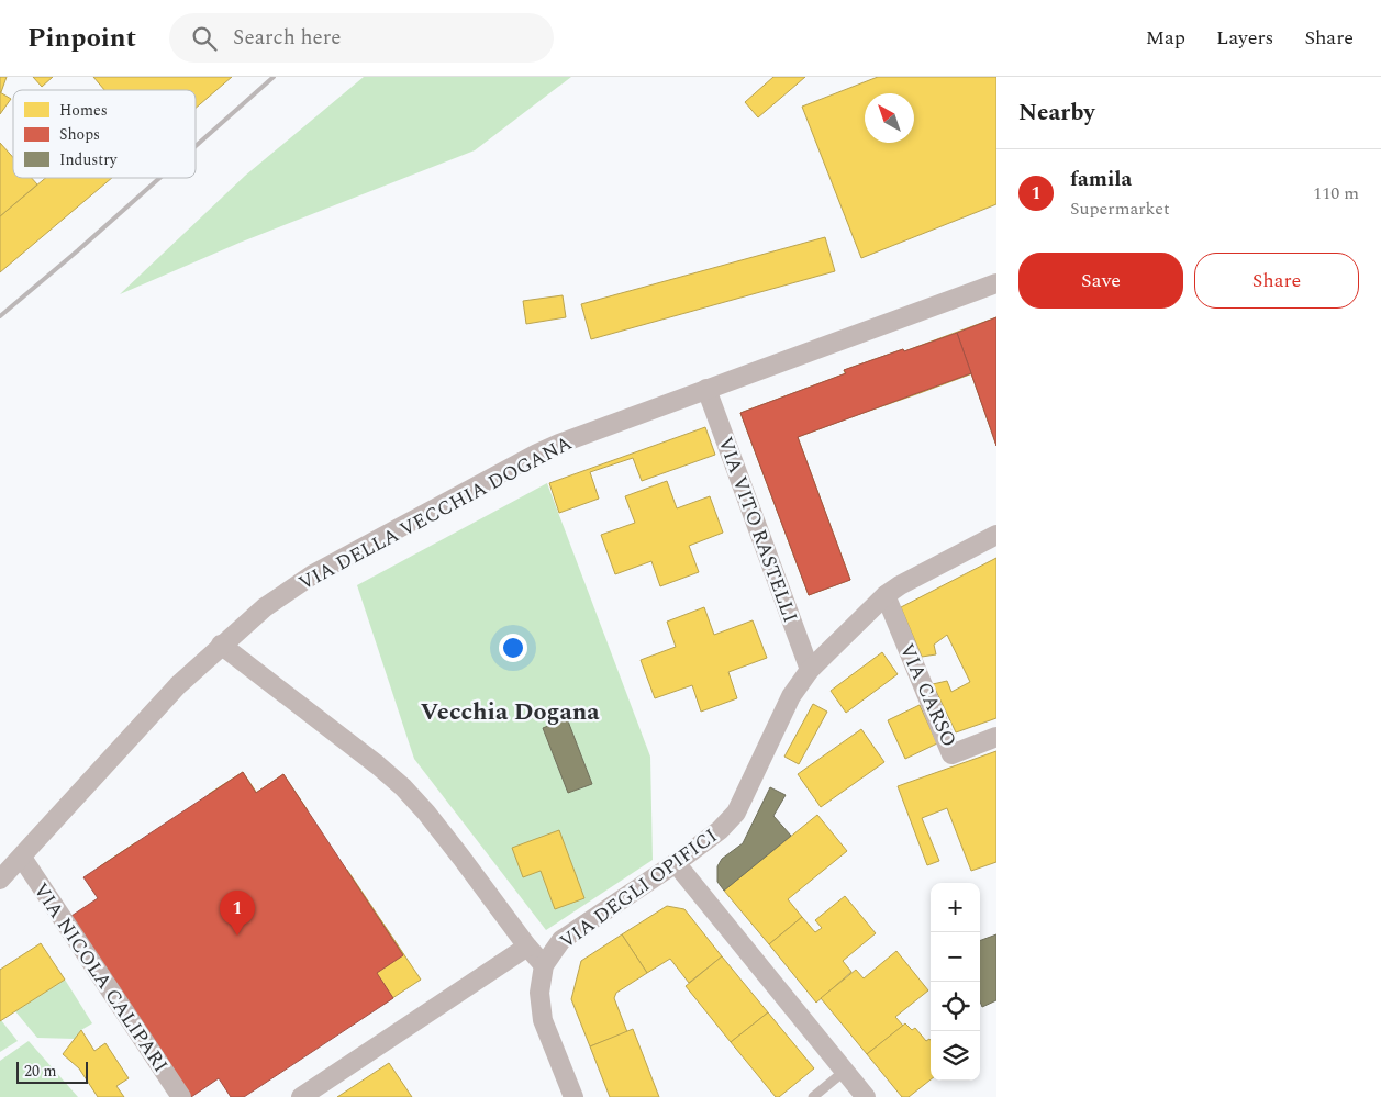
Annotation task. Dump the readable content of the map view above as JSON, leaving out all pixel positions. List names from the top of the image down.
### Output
{
  "streets": {
    "street": [
      "VIA DELLA VECCHIA DOGANA",
      "VIA VITO RASTELLI",
      "VIA CARSO",
      "VIA DEGLI OPIFICI",
      "VIA NICOLA CALIPARI"
    ]
  },
  "crossings": [
    ["VIA DELLA VECCHIA DOGANA", "VIA VITO RASTELLI"],
    ["VIA DELLA VECCHIA DOGANA", "VIA NICOLA CALIPARI"],
    ["VIA VITO RASTELLI", "VIA DEGLI OPIFICI"],
    ["VIA CARSO", "VIA DEGLI OPIFICI"]
  ],
  "districts": ["Vecchia Dogana"],
  "legend": ["Homes", "Shops", "Industry"],
  "scale_bar": "20 m",
  "north": "top left",
  "page": {
    "header": "Pinpoint",
    "search": "Search here",
    "nav": ["Map", "Layers", "Share"],
    "heading": "Nearby",
    "list": [
      {
        "mark": "1",
        "name": "famila",
        "note": "Supermarket",
        "value": "110 m"
      }
    ],
    "buttons": ["Save", "Share"],
    "map_buttons": ["+", "−"],
    "pins": "1",
    "scale": "20 m"
  }
}
